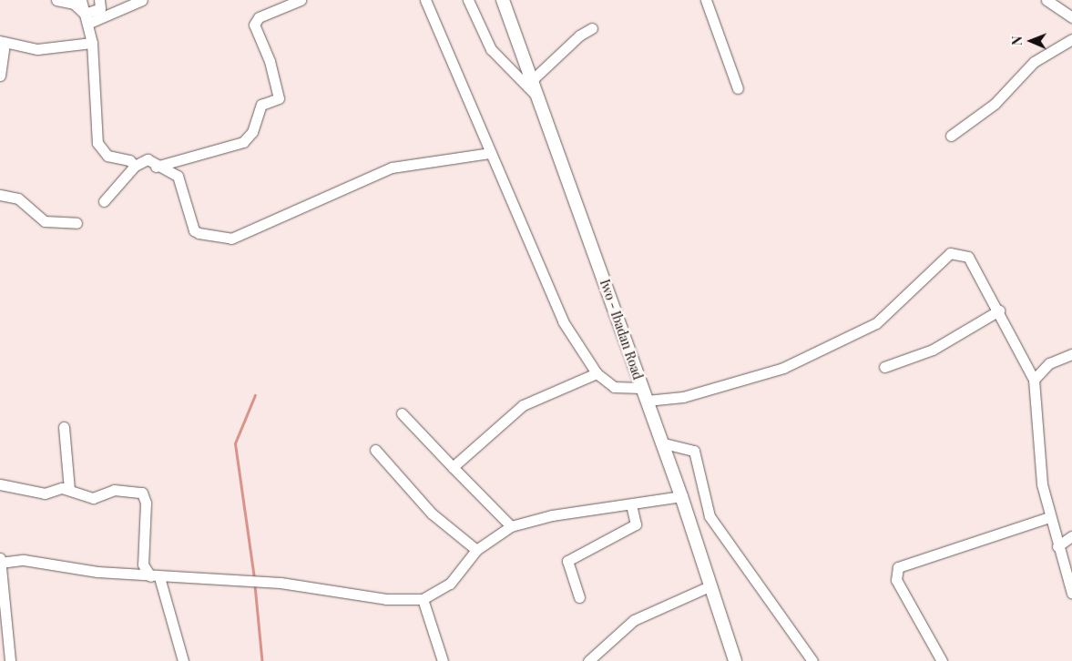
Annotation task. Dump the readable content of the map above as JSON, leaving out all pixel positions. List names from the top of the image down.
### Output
{
  "streets": {
    "main road": ["Iwo - Ibadan Road"]
  },
  "north": "left"
}
